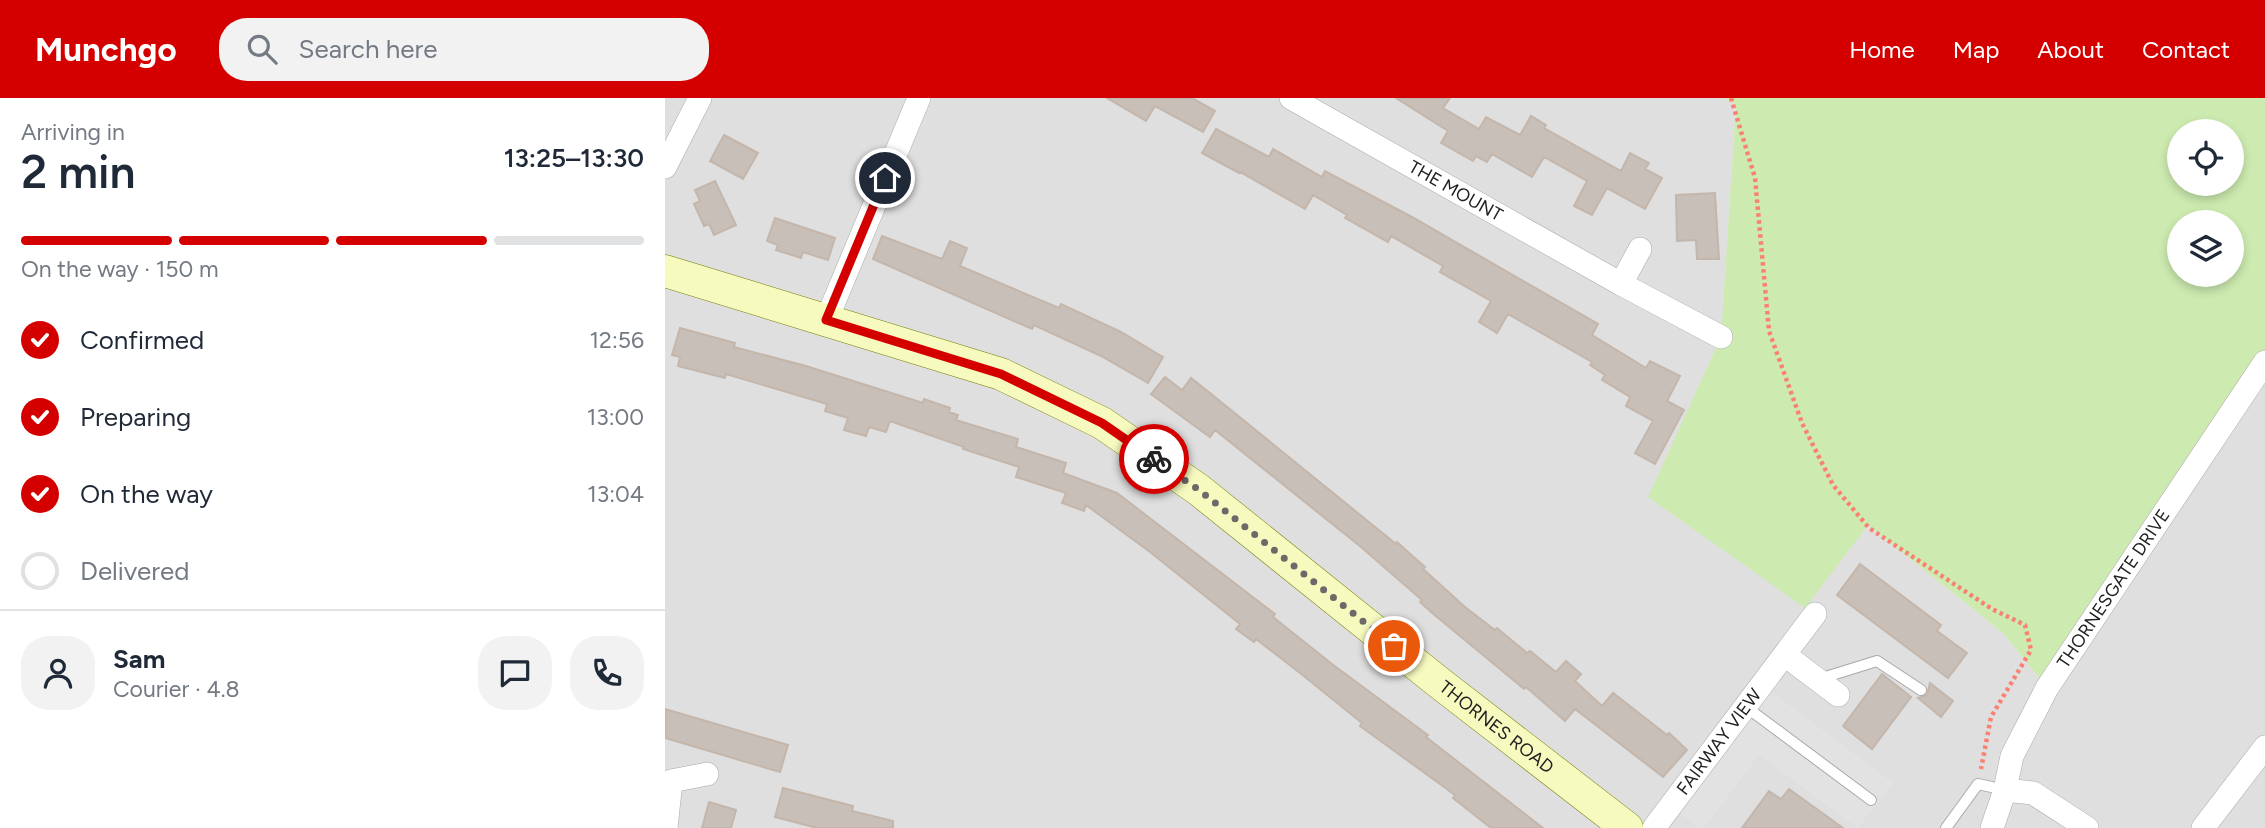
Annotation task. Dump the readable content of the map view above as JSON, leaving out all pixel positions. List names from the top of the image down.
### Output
{
  "streets": {
    "street": [
      "THE MOUNT",
      "THORNESGATE DRIVE",
      "THORNES ROAD",
      "FAIRWAY VIEW"
    ]
  },
  "page": {
    "header": "Munchgo",
    "search": "Search here",
    "nav": [
      "Home",
      "Map",
      "About",
      "Contact"
    ],
    "heading": ["2 min", "Arriving in", "13:25–13:30"],
    "panel": ["Sam", "Courier · 4.8"],
    "bar": "On the way · 150 m",
    "list": [
      ["Confirmed", "12:56"],
      ["Preparing", "13:00"],
      ["On the way", "13:04"],
      "Delivered"
    ]
  }
}
